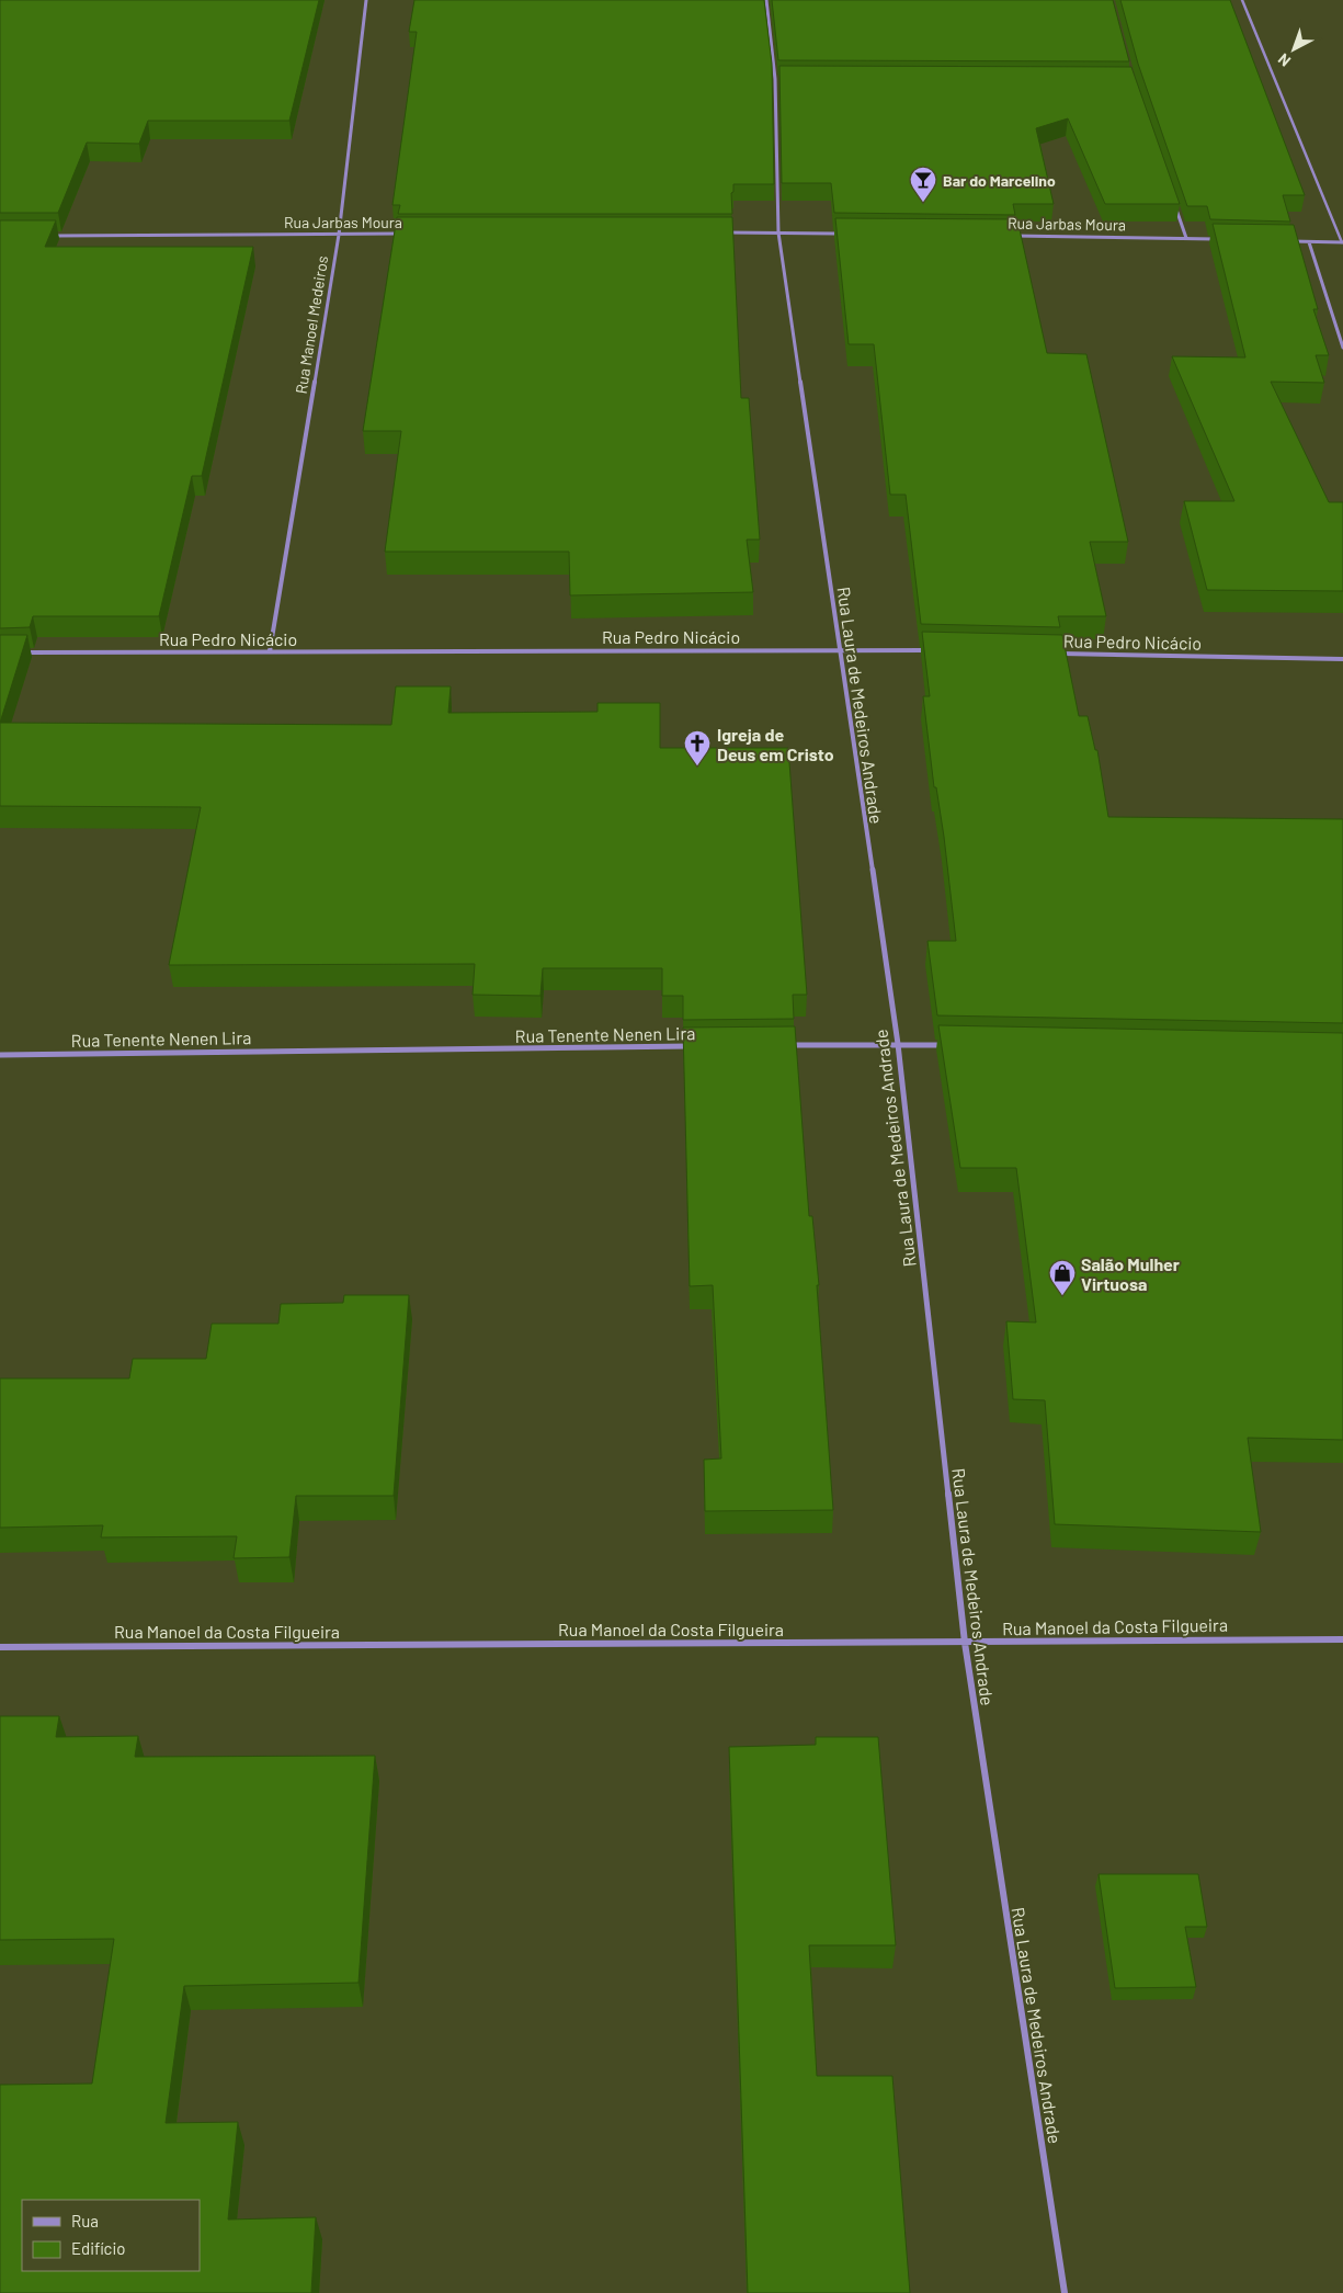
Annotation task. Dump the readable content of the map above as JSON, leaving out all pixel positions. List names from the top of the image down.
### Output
{
  "streets": {
    "street": [
      "Rua Jarbas Moura",
      "Rua Manoel Medeiros",
      "Rua Pedro Nicácio",
      "Rua Laura de Medeiros Andrade",
      "Rua Tenente Nenen Lira",
      "Rua Manoel da Costa Filgueira"
    ]
  },
  "crossings": [
    ["Rua Jarbas Moura", "Rua Manoel Medeiros"],
    ["Rua Manoel Medeiros", "Rua Pedro Nicácio"],
    ["Rua Pedro Nicácio", "Rua Laura de Medeiros Andrade"],
    ["Rua Laura de Medeiros Andrade", "Rua Manoel da Costa Filgueira"]
  ],
  "places": {
    "bar": ["Bar do Marcelino"],
    "church": ["Igreja de Deus em Cristo"],
    "shop": ["Salão Mulher Virtuosa"]
  },
  "legend": ["Rua", "Edifício"],
  "north": "bottom left"
}
